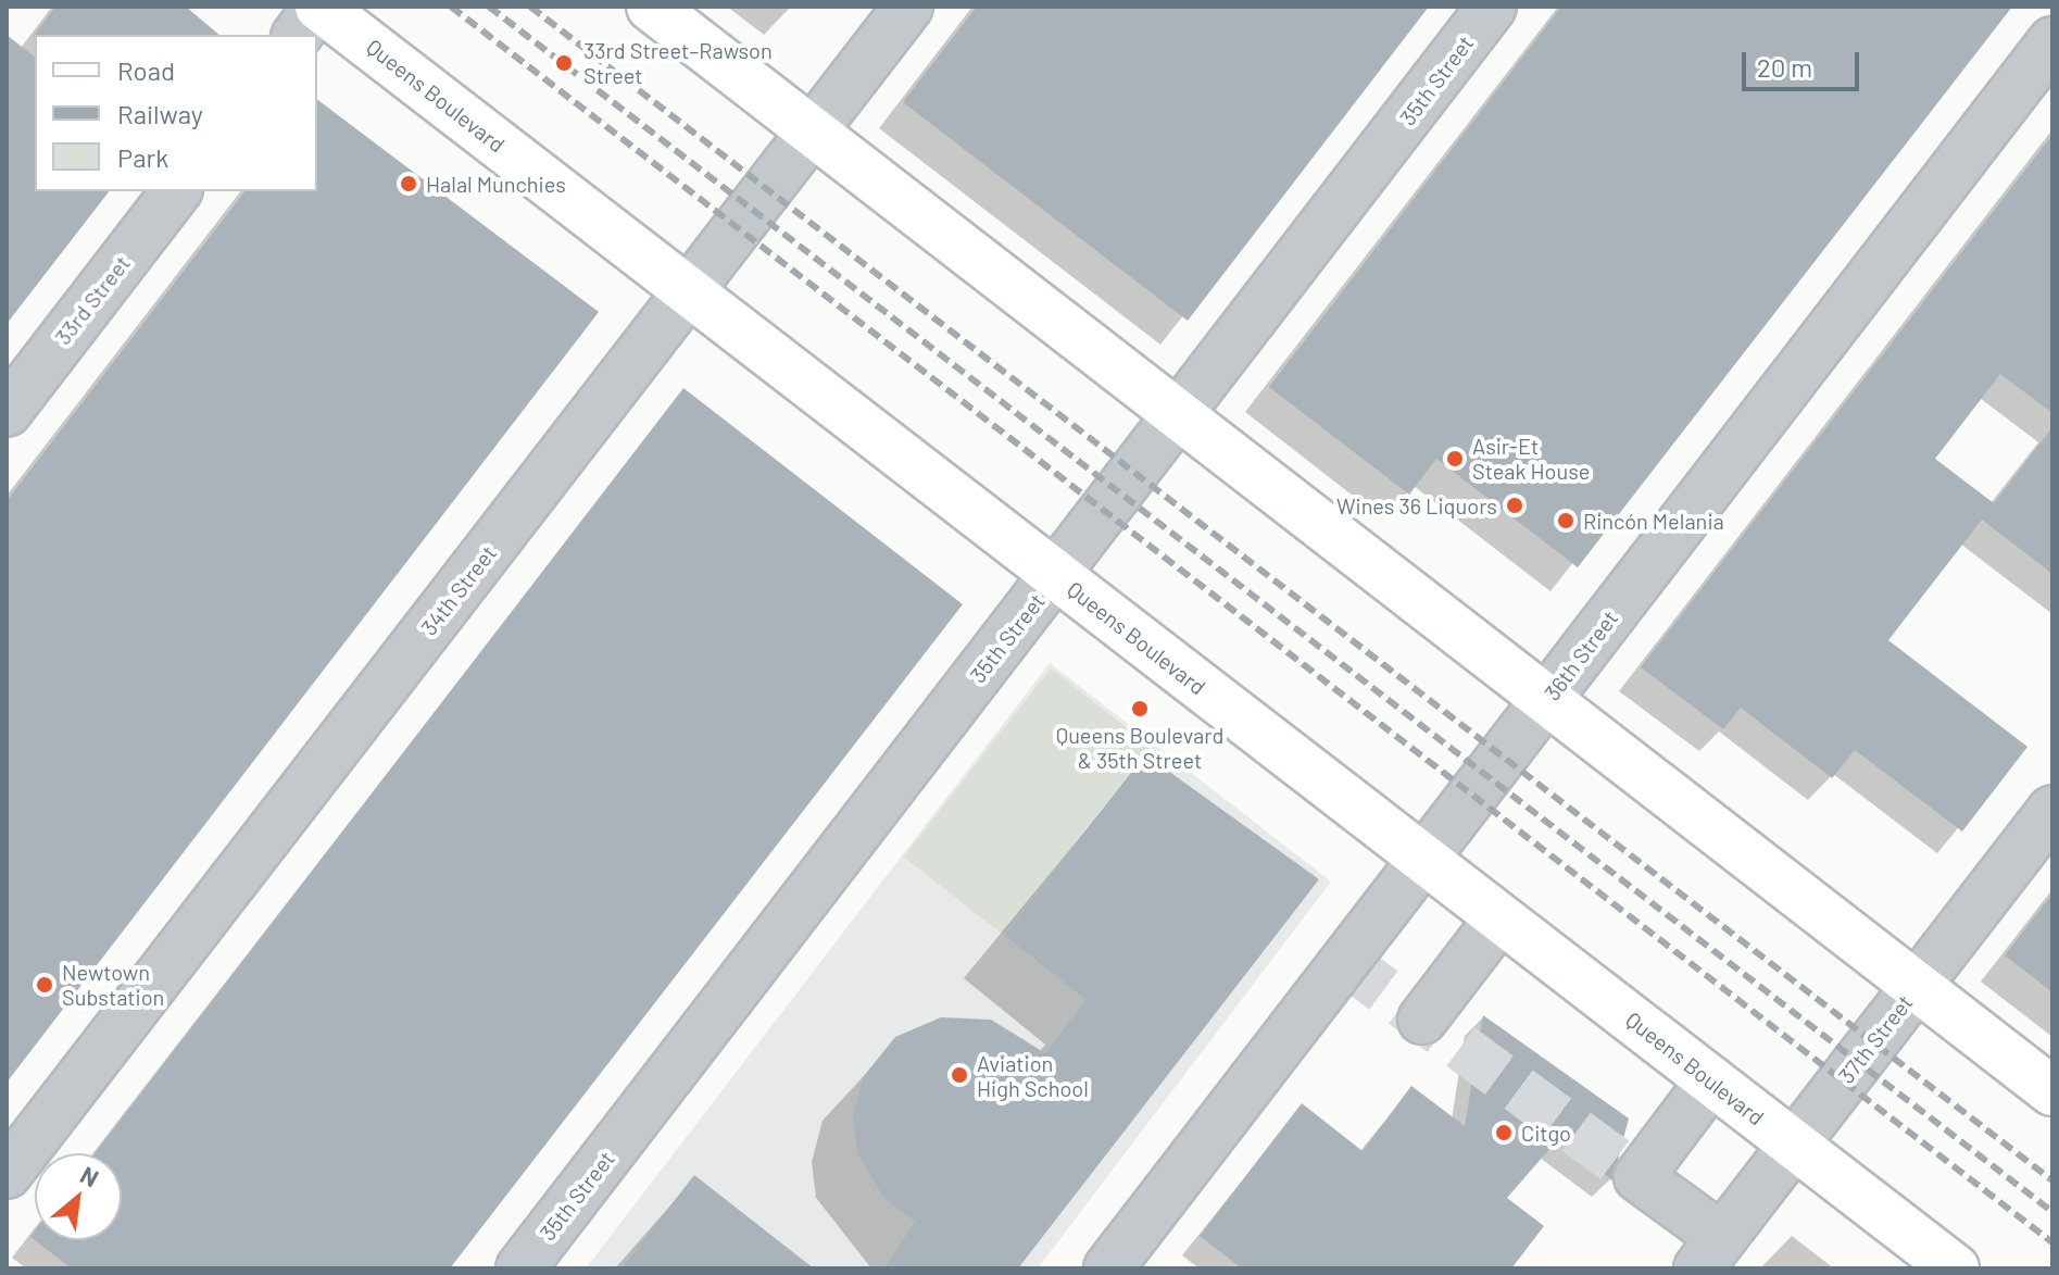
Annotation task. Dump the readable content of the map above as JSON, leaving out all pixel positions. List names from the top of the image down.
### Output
{
  "streets": {
    "main road": ["Queens Boulevard"],
    "street": [
      "35th Street",
      "33rd Street",
      "34th Street",
      "36th Street",
      "37th Street"
    ]
  },
  "crossings": [
    ["35th Street", "Queens Boulevard"],
    ["Queens Boulevard", "34th Street"],
    ["Queens Boulevard", "36th Street"],
    ["Queens Boulevard", "37th Street"]
  ],
  "places": [
    "33rd Street–Rawson Street",
    "Halal Munchies",
    "Asir-Et Steak House",
    "Wines 36 Liquors",
    "Rincón Melania",
    "Queens Boulevard & 35th Street",
    "Newtown Substation",
    "Aviation High School",
    "Citgo"
  ],
  "legend": ["Road", "Railway", "Park"],
  "scale_bar": "20 m",
  "north": "top right"
}
